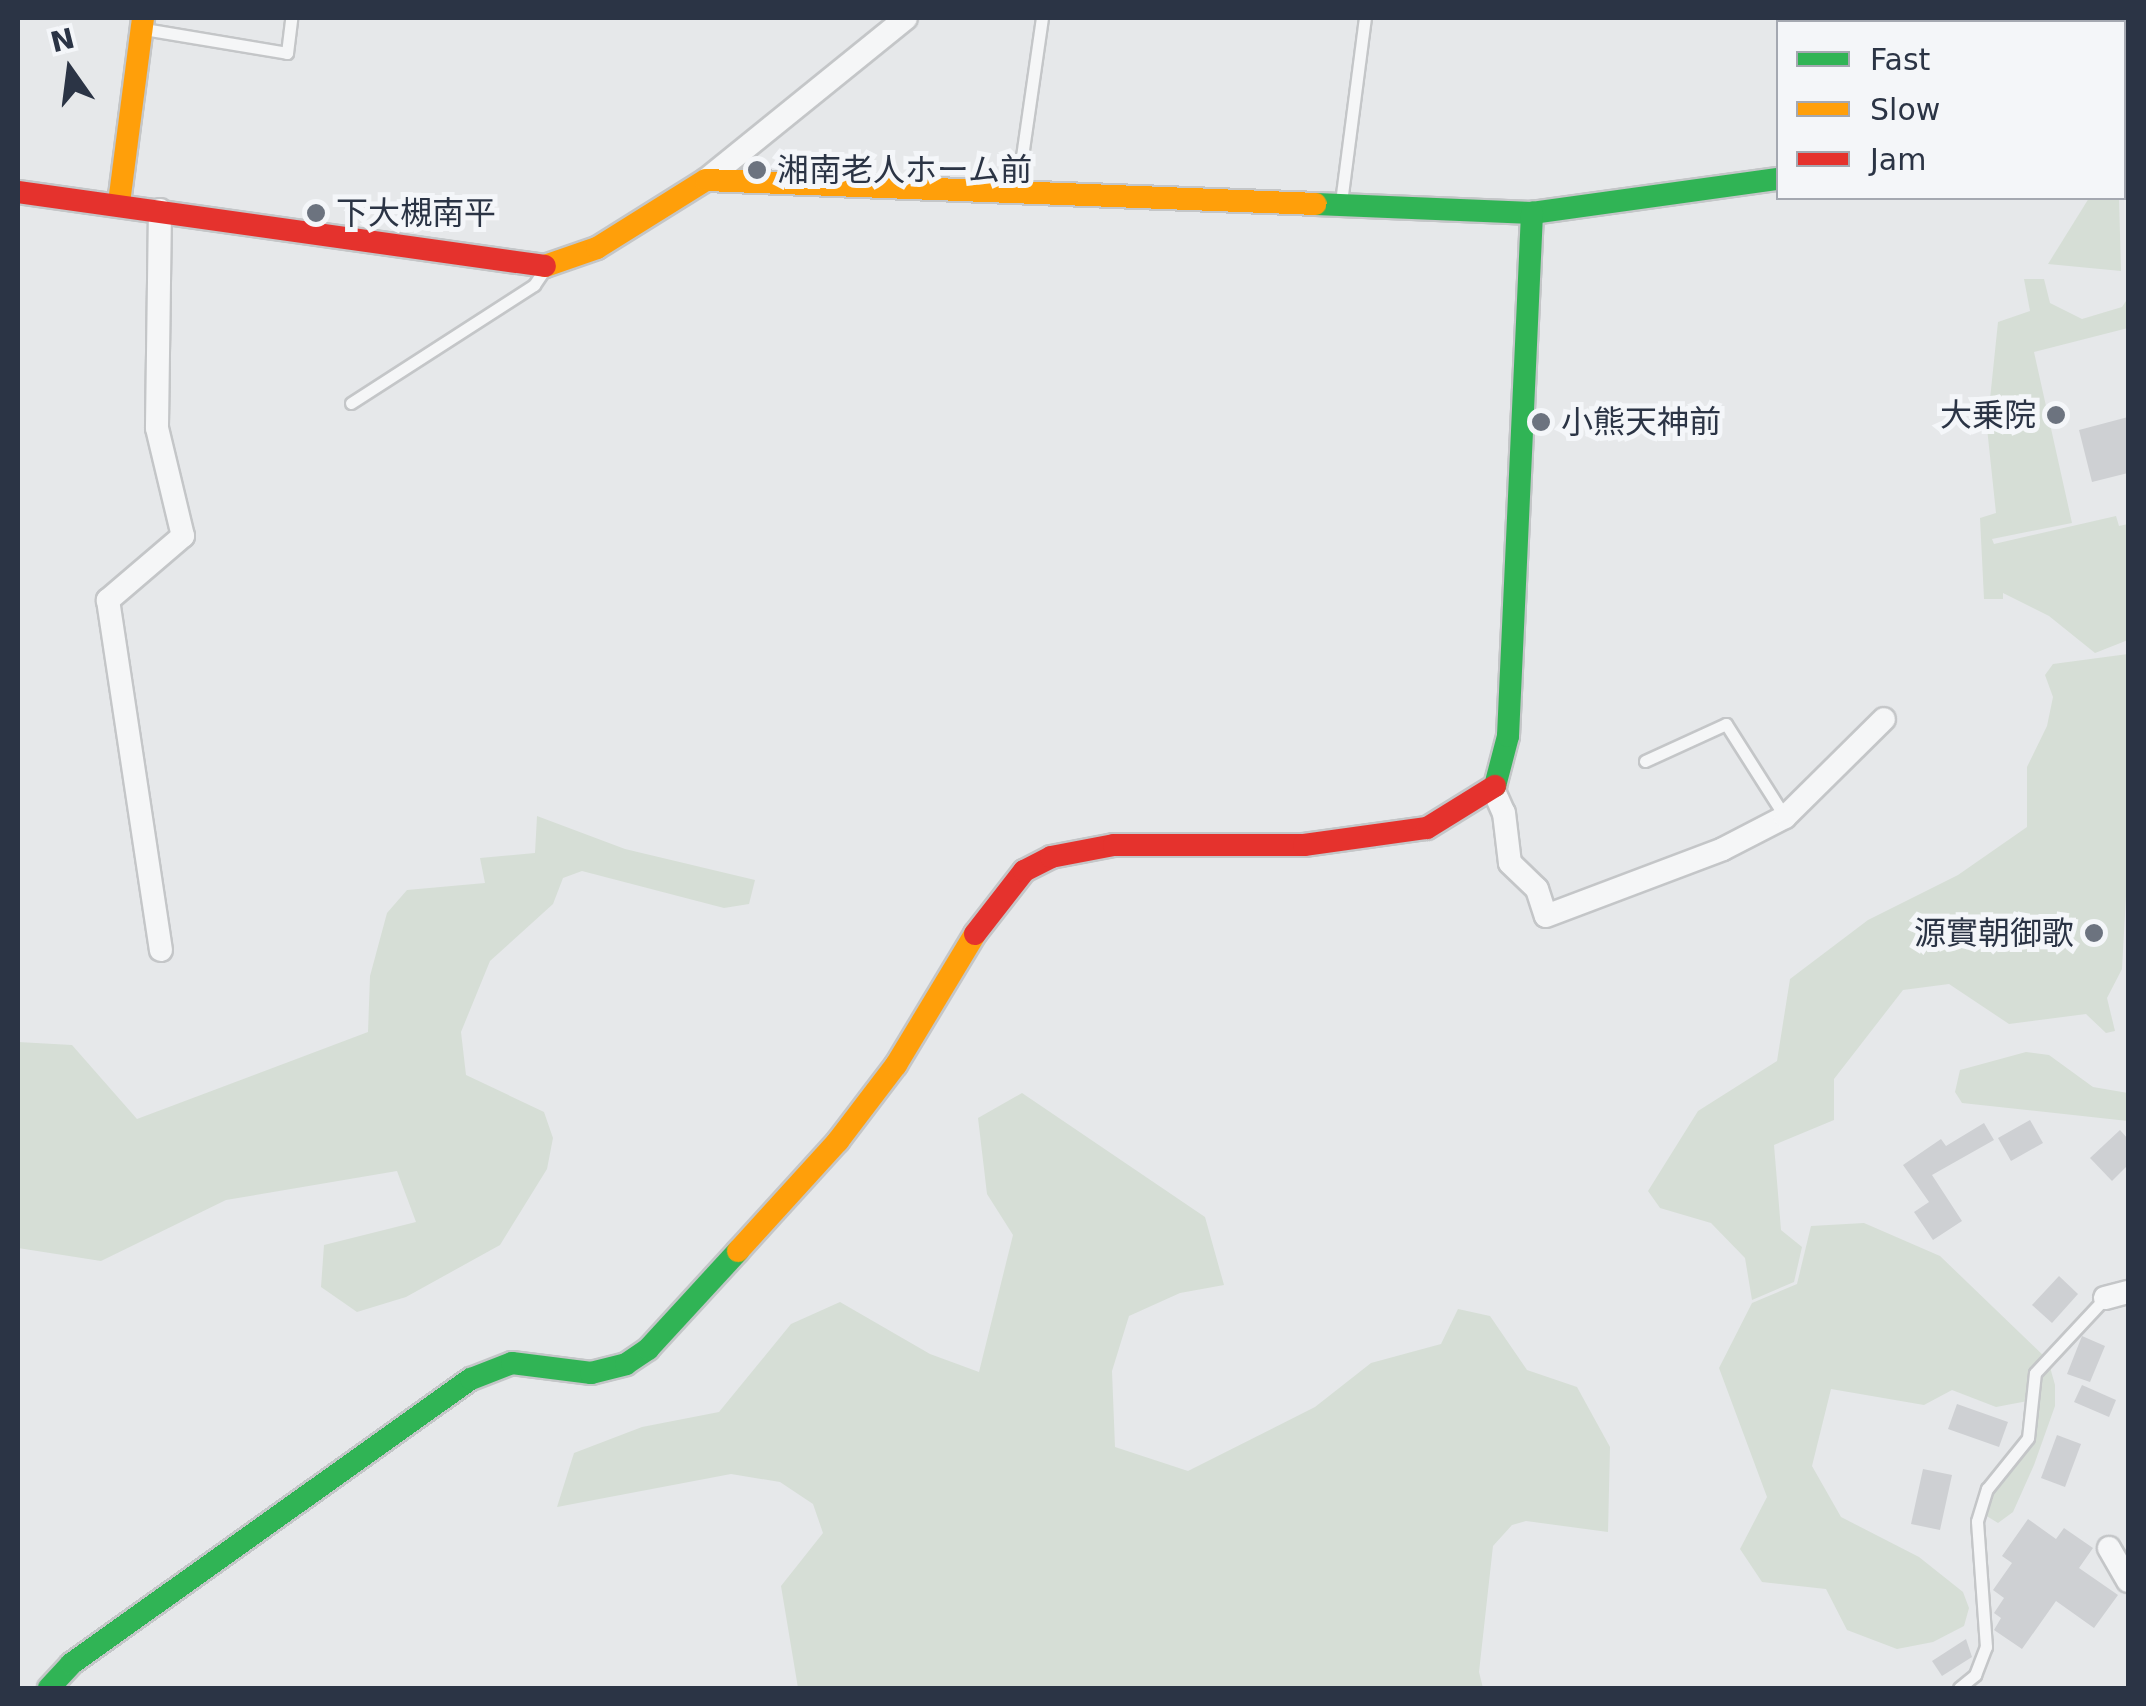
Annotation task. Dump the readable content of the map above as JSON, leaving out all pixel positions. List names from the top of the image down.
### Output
{
  "places": [
    "湘南老人ホーム前",
    "下大槻南平",
    "大乗院",
    "小熊天神前",
    "源實朝御歌"
  ],
  "legend": ["Fast", "Slow", "Jam"],
  "north": "top"
}
